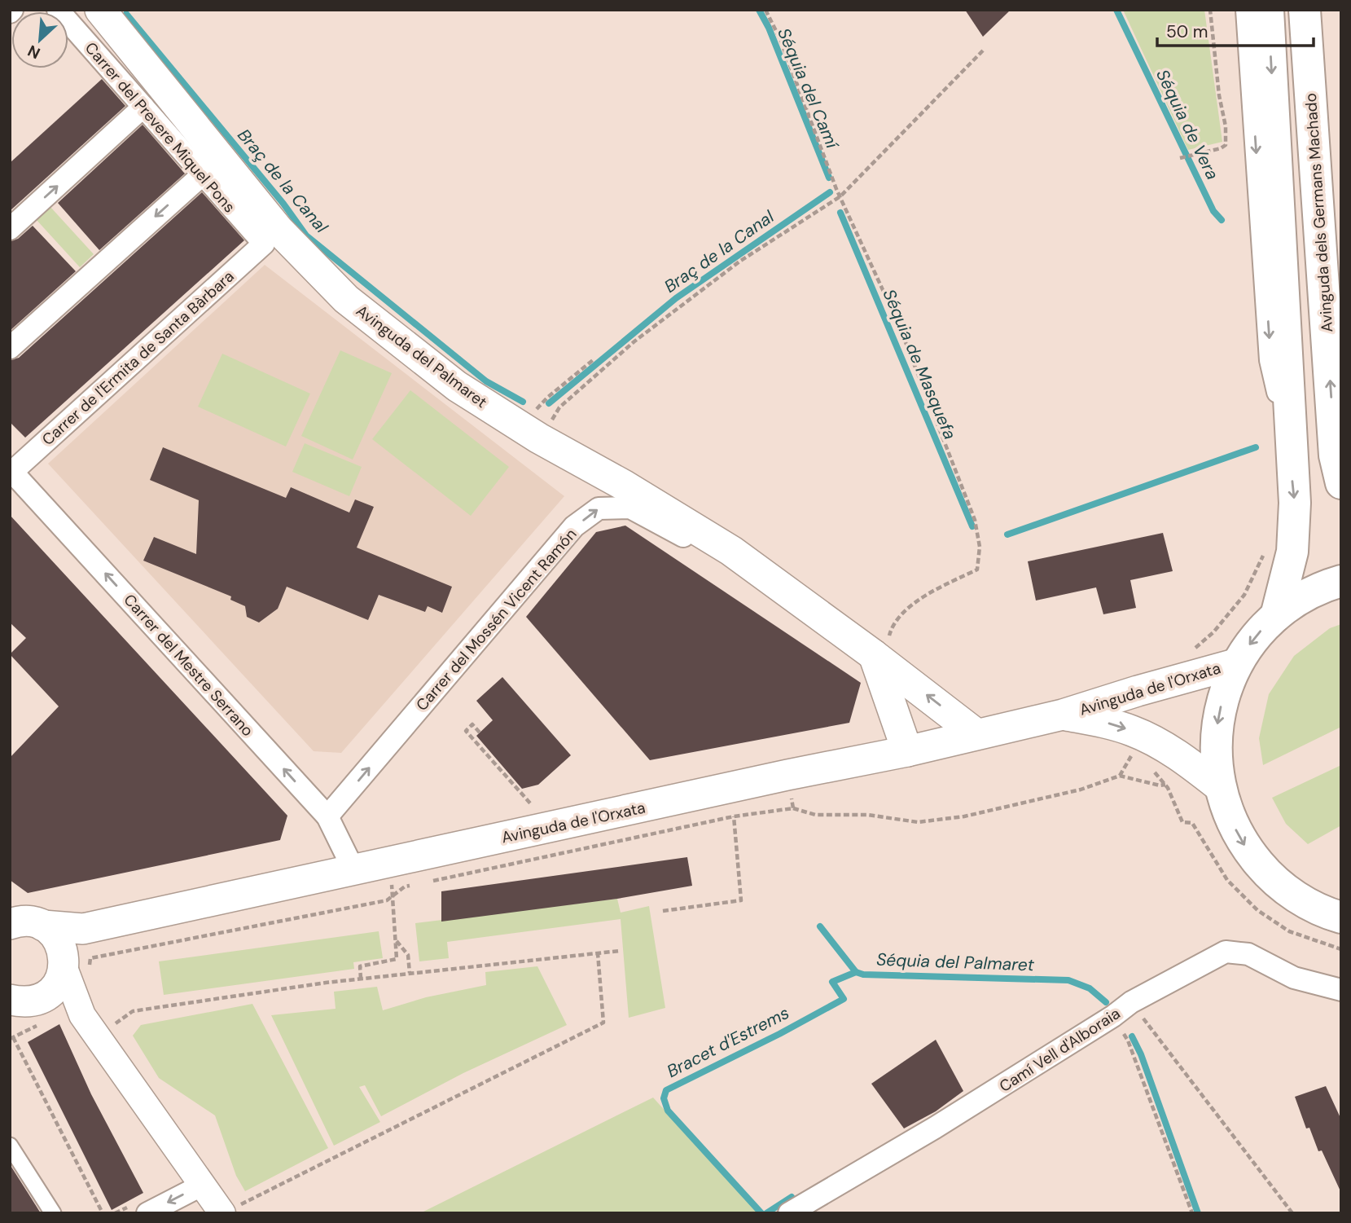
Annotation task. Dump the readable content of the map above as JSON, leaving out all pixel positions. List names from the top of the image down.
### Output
{
  "streets": {
    "main road": ["Avinguda dels Germans Machado", "Avinguda del Palmaret", "Avinguda de l'Orxata"],
    "street": [
      "Carrer del Prevere Miquel Pons",
      "Carrer de l'Ermita de Santa Bàrbara",
      "Carrer del Mossén Vicent Ramón",
      "Carrer del Mestre Serrano",
      "Camí Vell d'Alboraia"
    ]
  },
  "crossings": [
    ["Carrer del Prevere Miquel Pons", "Carrer de l'Ermita de Santa Bàrbara"],
    ["Avinguda del Palmaret", "Carrer del Mossén Vicent Ramón"],
    ["Avinguda del Palmaret", "Avinguda de l'Orxata"],
    ["Carrer de l'Ermita de Santa Bàrbara", "Carrer del Mestre Serrano"],
    ["Carrer del Mossén Vicent Ramón", "Carrer del Mestre Serrano"],
    ["Carrer del Mestre Serrano", "Avinguda de l'Orxata"]
  ],
  "one_way": ["Carrer del Mossén Vicent Ramón", "Carrer del Mestre Serrano"],
  "water": [
    "Séquia del Camí",
    "Séquia de Vera",
    "Braç de la Canal",
    "Séquia de Masquefa",
    "Séquia del Palmaret",
    "Bracet d'Estrems"
  ],
  "scale_bar": "50 m",
  "north": "bottom left"
}
